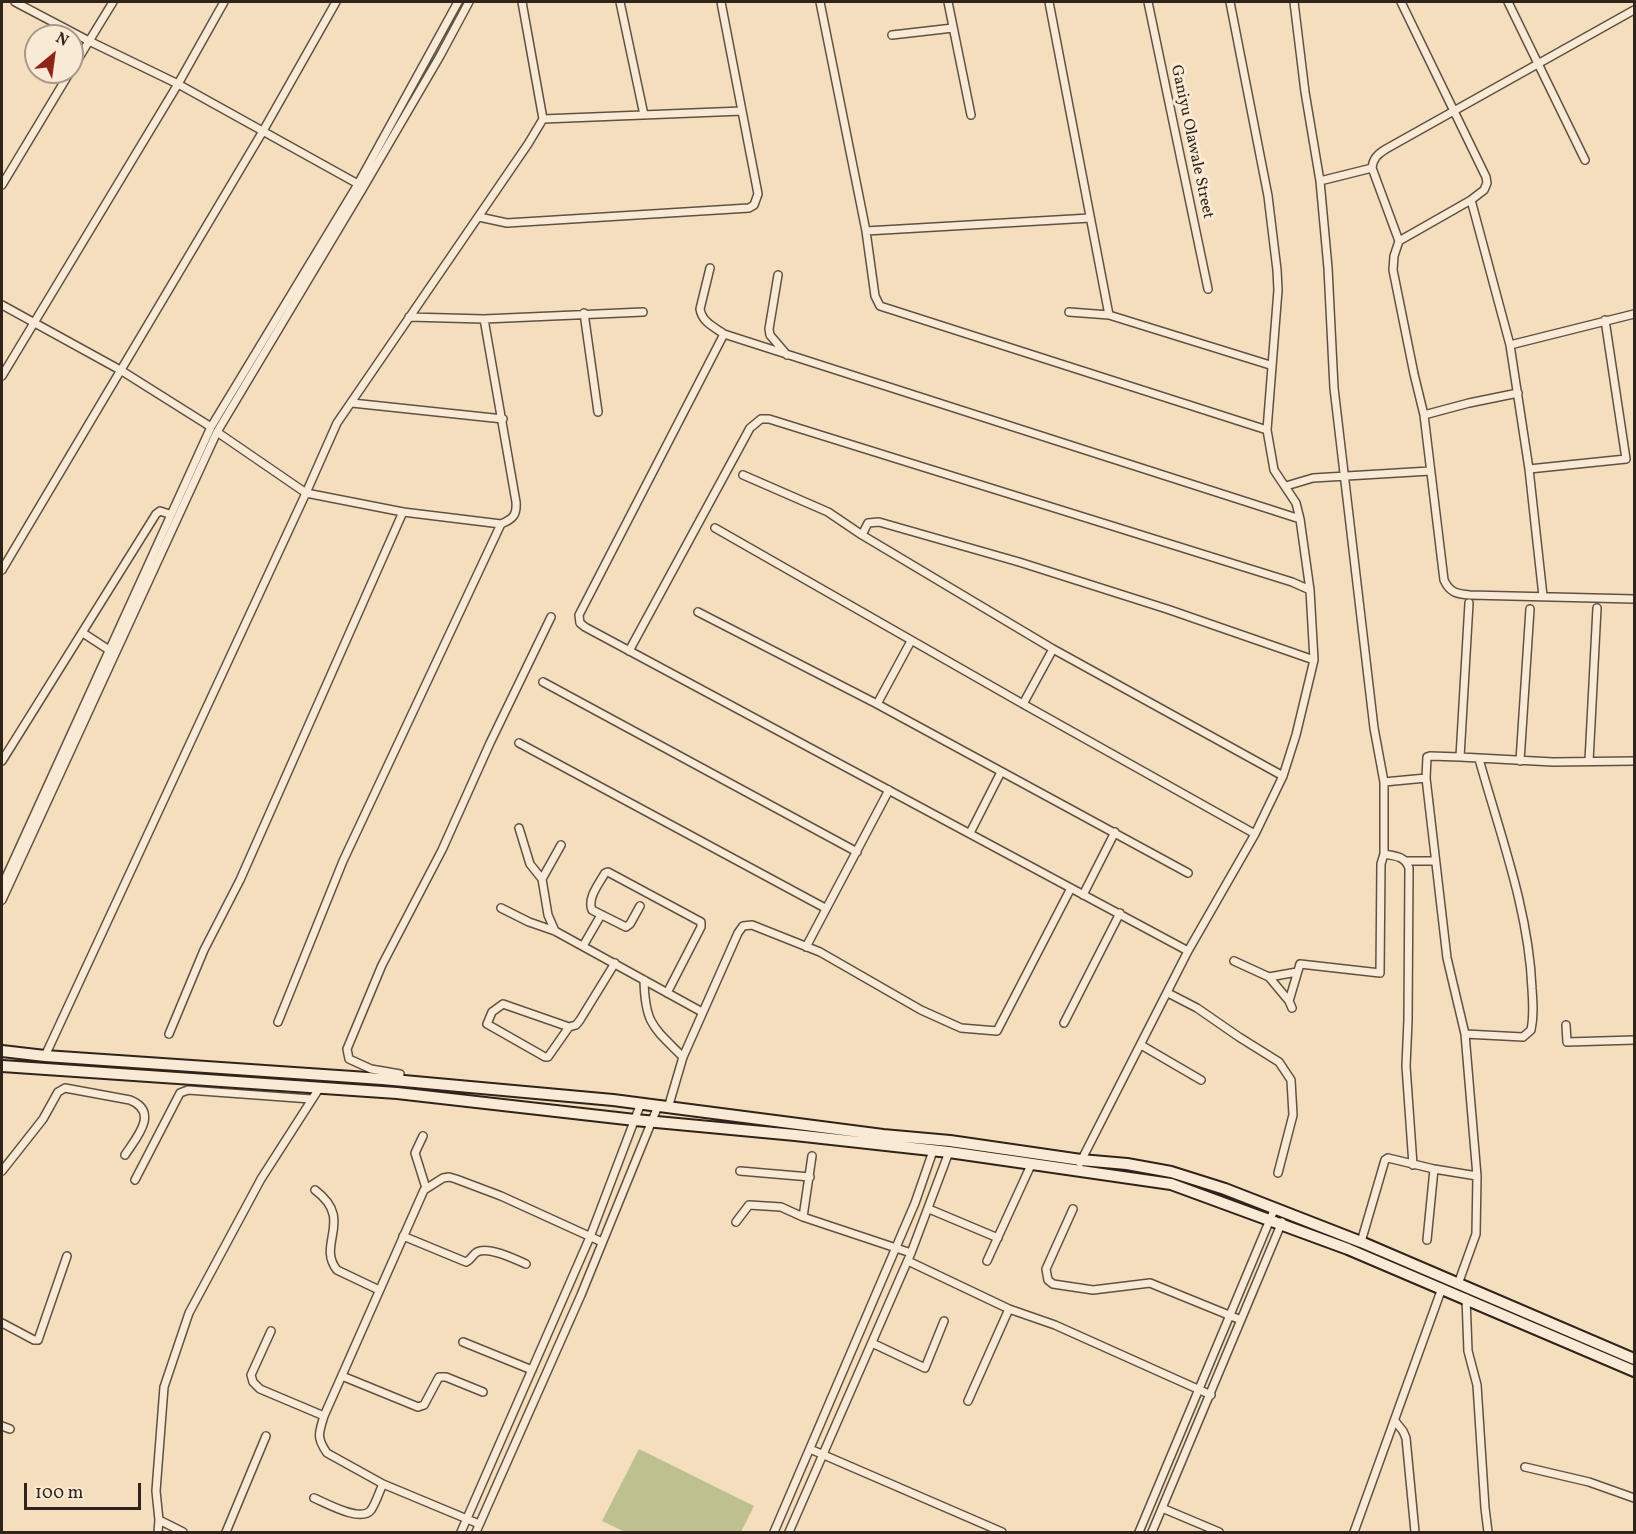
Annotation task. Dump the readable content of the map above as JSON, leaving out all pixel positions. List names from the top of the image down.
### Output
{
  "streets": {
    "street": ["Ganiyu Olawale Street"]
  },
  "scale_bar": "100 m",
  "north": "top right"
}
